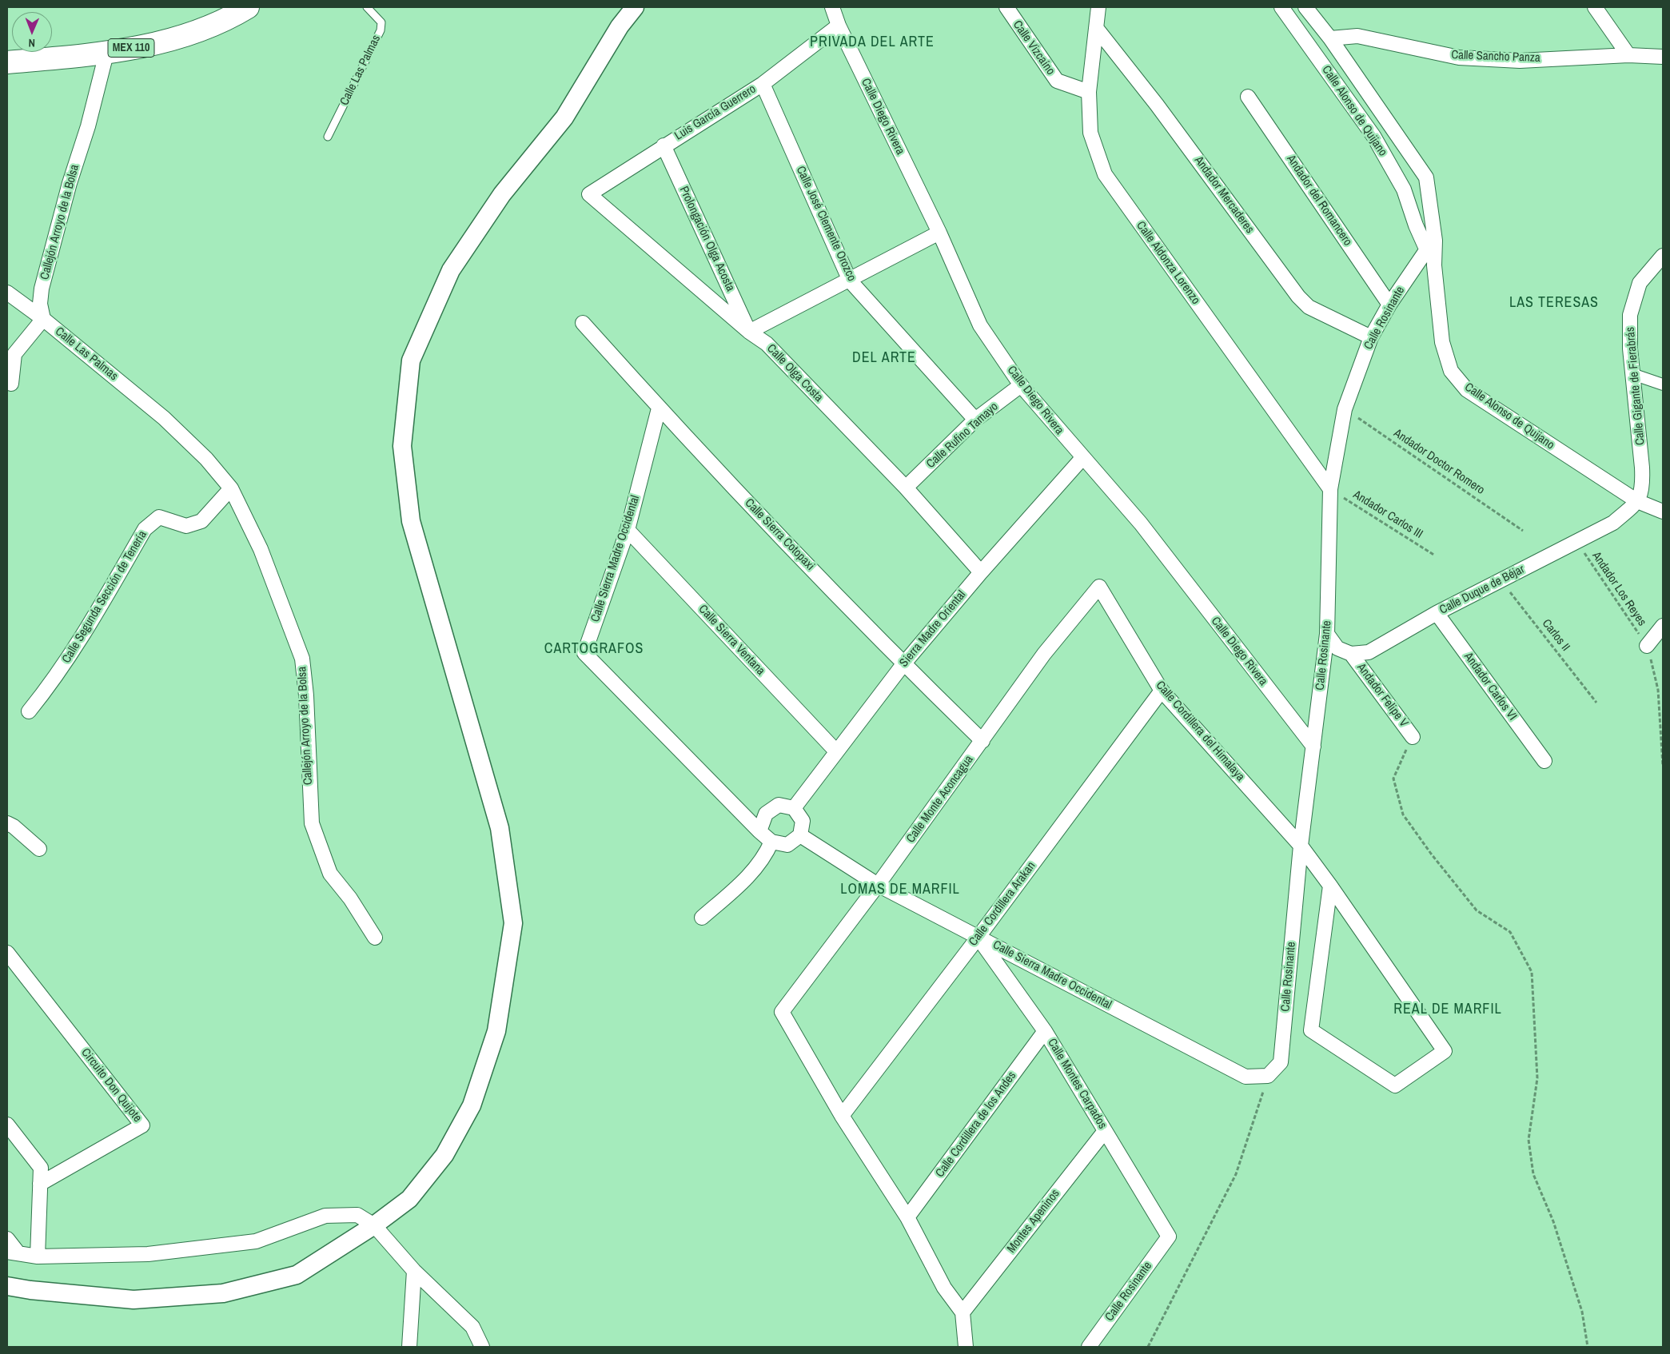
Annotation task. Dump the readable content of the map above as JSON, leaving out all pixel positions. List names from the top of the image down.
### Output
{
  "streets": {
    "main road": ["MEX 110"],
    "street": [
      "Calle Vizcaíno",
      "Calle Sancho Panza",
      "Calle Las Palmas",
      "Calle Alonso de Quijano",
      "Luis García Guerrero",
      "Calle Diego Rivera",
      "Andador Mercaderes",
      "Andador del Romancero",
      "Callejón Arroyo de la Bolsa",
      "Calle José Clemente Orozco",
      "Prolongación Olga Acosta",
      "Calle Aldonza Lorenzo",
      "Calle Rosinante",
      "Calle Olga Costa",
      "Calle Gigante de Fierabrás",
      "Calle Rufino Tamayo",
      "Calle Sierra Cotopaxi",
      "Calle Sierra Madre Occidental",
      "Calle Duque de Béjar",
      "Calle Segunda Sección de Tenería",
      "Sierra Madre Oriental",
      "Calle Sierra Ventana",
      "Andador Carlos VI",
      "Andador Felipe V",
      "Calle Cordillera del Himalaya",
      "Calle Monte Aconcagua",
      "Calle Cordillera Arakan",
      "Calle Montes Carpados",
      "Circuito Don Quijote",
      "Calle Cordillera de los Andes",
      "Montes Apeninos"
    ],
    "path": [
      "Andador Doctor Romero",
      "Andador Carlos III",
      "Andador Los Reyes",
      "Carlos II"
    ]
  },
  "crossings": [
    ["MEX 110", "Callejón Arroyo de la Bolsa"],
    ["Calle Vizcaíno", "Calle Aldonza Lorenzo"],
    ["Calle Sancho Panza", "Calle Alonso de Quijano"],
    ["Calle Las Palmas", "Callejón Arroyo de la Bolsa"],
    ["Calle Alonso de Quijano", "Calle Rosinante"],
    ["Calle Alonso de Quijano", "Calle Gigante de Fierabrás"],
    ["Calle Alonso de Quijano", "Calle Duque de Béjar"],
    ["Luis García Guerrero", "Calle Diego Rivera"],
    ["Luis García Guerrero", "Calle José Clemente Orozco"],
    ["Luis García Guerrero", "Prolongación Olga Acosta"],
    ["Luis García Guerrero", "Calle Olga Costa"],
    ["Calle Diego Rivera", "Calle Rosinante"],
    ["Calle Diego Rivera", "Calle Rufino Tamayo"],
    ["Calle Diego Rivera", "Sierra Madre Oriental"],
    ["Andador Mercaderes", "Calle Aldonza Lorenzo"],
    ["Andador Mercaderes", "Calle Rosinante"],
    ["Andador del Romancero", "Calle Rosinante"],
    ["Callejón Arroyo de la Bolsa", "Calle Segunda Sección de Tenería"],
    ["Calle José Clemente Orozco", "Calle Rufino Tamayo"],
    ["Prolongación Olga Acosta", "Calle Olga Costa"],
    ["Calle Aldonza Lorenzo", "Calle Rosinante"],
    ["Calle Aldonza Lorenzo", "Andador Carlos III"],
    ["Calle Rosinante", "Andador Doctor Romero"],
    ["Calle Rosinante", "Andador Carlos III"],
    ["Calle Rosinante", "Calle Sierra Madre Occidental"],
    ["Calle Rosinante", "Calle Cordillera del Himalaya"],
    ["Calle Rosinante", "Calle Montes Carpados"],
    ["Calle Olga Costa", "Calle Rufino Tamayo"],
    ["Calle Olga Costa", "Sierra Madre Oriental"],
    ["Calle Gigante de Fierabrás", "Calle Duque de Béjar"],
    ["Calle Sierra Cotopaxi", "Calle Sierra Madre Occidental"],
    ["Calle Sierra Cotopaxi", "Sierra Madre Oriental"],
    ["Calle Sierra Cotopaxi", "Calle Monte Aconcagua"],
    ["Calle Sierra Madre Occidental", "Sierra Madre Oriental"],
    ["Calle Sierra Madre Occidental", "Calle Sierra Ventana"],
    ["Calle Sierra Madre Occidental", "Calle Monte Aconcagua"],
    ["Calle Sierra Madre Occidental", "Calle Cordillera Arakan"],
    ["Calle Sierra Madre Occidental", "Calle Montes Carpados"],
    ["Andador Los Reyes", "Calle Duque de Béjar"],
    ["Calle Duque de Béjar", "Carlos II"],
    ["Calle Duque de Béjar", "Andador Carlos VI"],
    ["Calle Duque de Béjar", "Andador Felipe V"],
    ["Sierra Madre Oriental", "Calle Sierra Ventana"],
    ["Calle Cordillera del Himalaya", "Calle Monte Aconcagua"],
    ["Calle Cordillera del Himalaya", "Calle Cordillera Arakan"],
    ["Calle Monte Aconcagua", "Calle Cordillera Arakan"],
    ["Calle Cordillera Arakan", "Calle Montes Carpados"],
    ["Calle Montes Carpados", "Calle Cordillera de los Andes"],
    ["Calle Montes Carpados", "Montes Apeninos"]
  ],
  "districts": [
    "PRIVADA DEL ARTE",
    "LAS TERESAS",
    "DEL ARTE",
    "CARTOGRAFOS",
    "LOMAS DE MARFIL",
    "REAL DE MARFIL"
  ],
  "north": "bottom"
}
